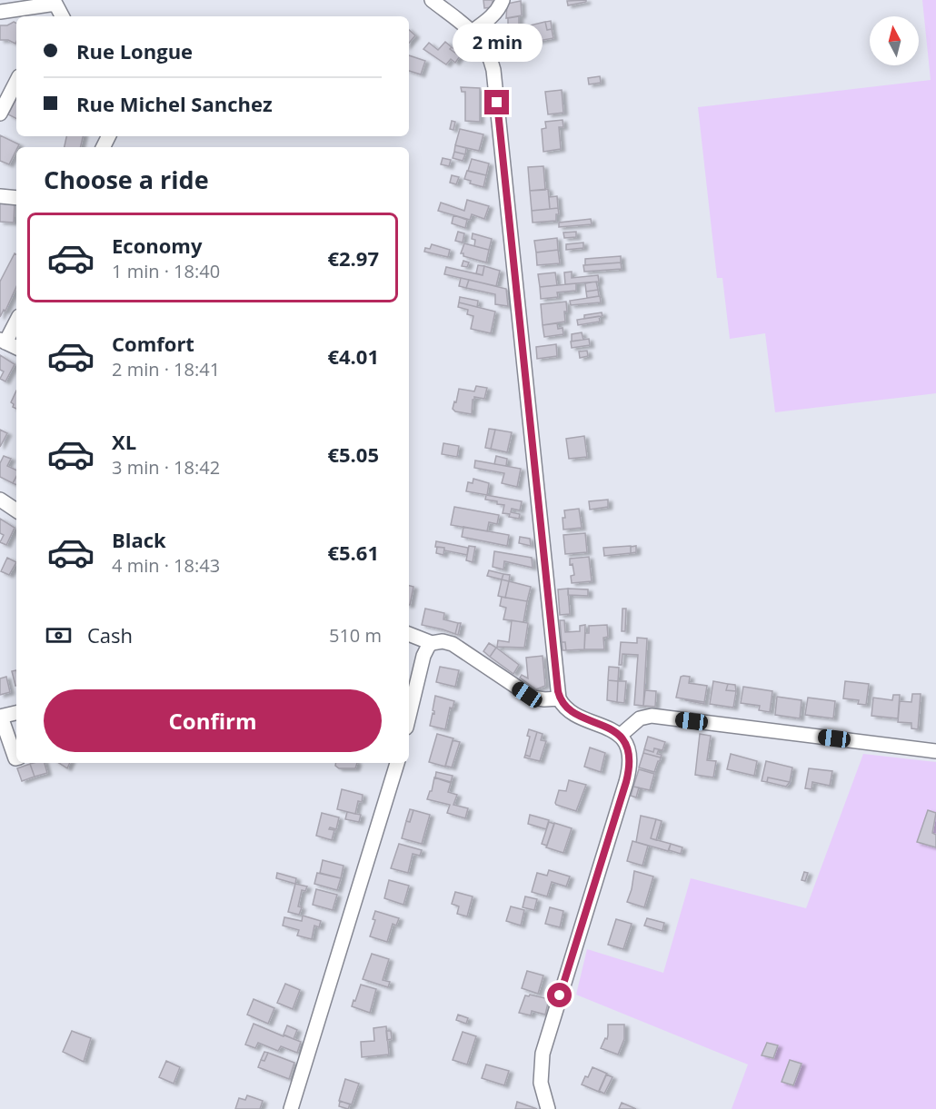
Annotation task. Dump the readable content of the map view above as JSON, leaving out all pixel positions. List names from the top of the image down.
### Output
{
  "north": "top",
  "page": {
    "banner": ["Rue Longue", "Rue Michel Sanchez"],
    "bubble": "2 min",
    "heading": "Choose a ride",
    "list": [
      {
        "name": "Economy",
        "note": "1 min · 18:40",
        "value": "€2.97"
      },
      {
        "name": "Comfort",
        "note": "2 min · 18:41",
        "value": "€4.01"
      },
      {
        "name": "XL",
        "note": "3 min · 18:42",
        "value": "€5.05"
      },
      {
        "name": "Black",
        "note": "4 min · 18:43",
        "value": "€5.61"
      }
    ],
    "pay": ["Cash", "510 m"],
    "buttons": "Confirm"
  }
}
